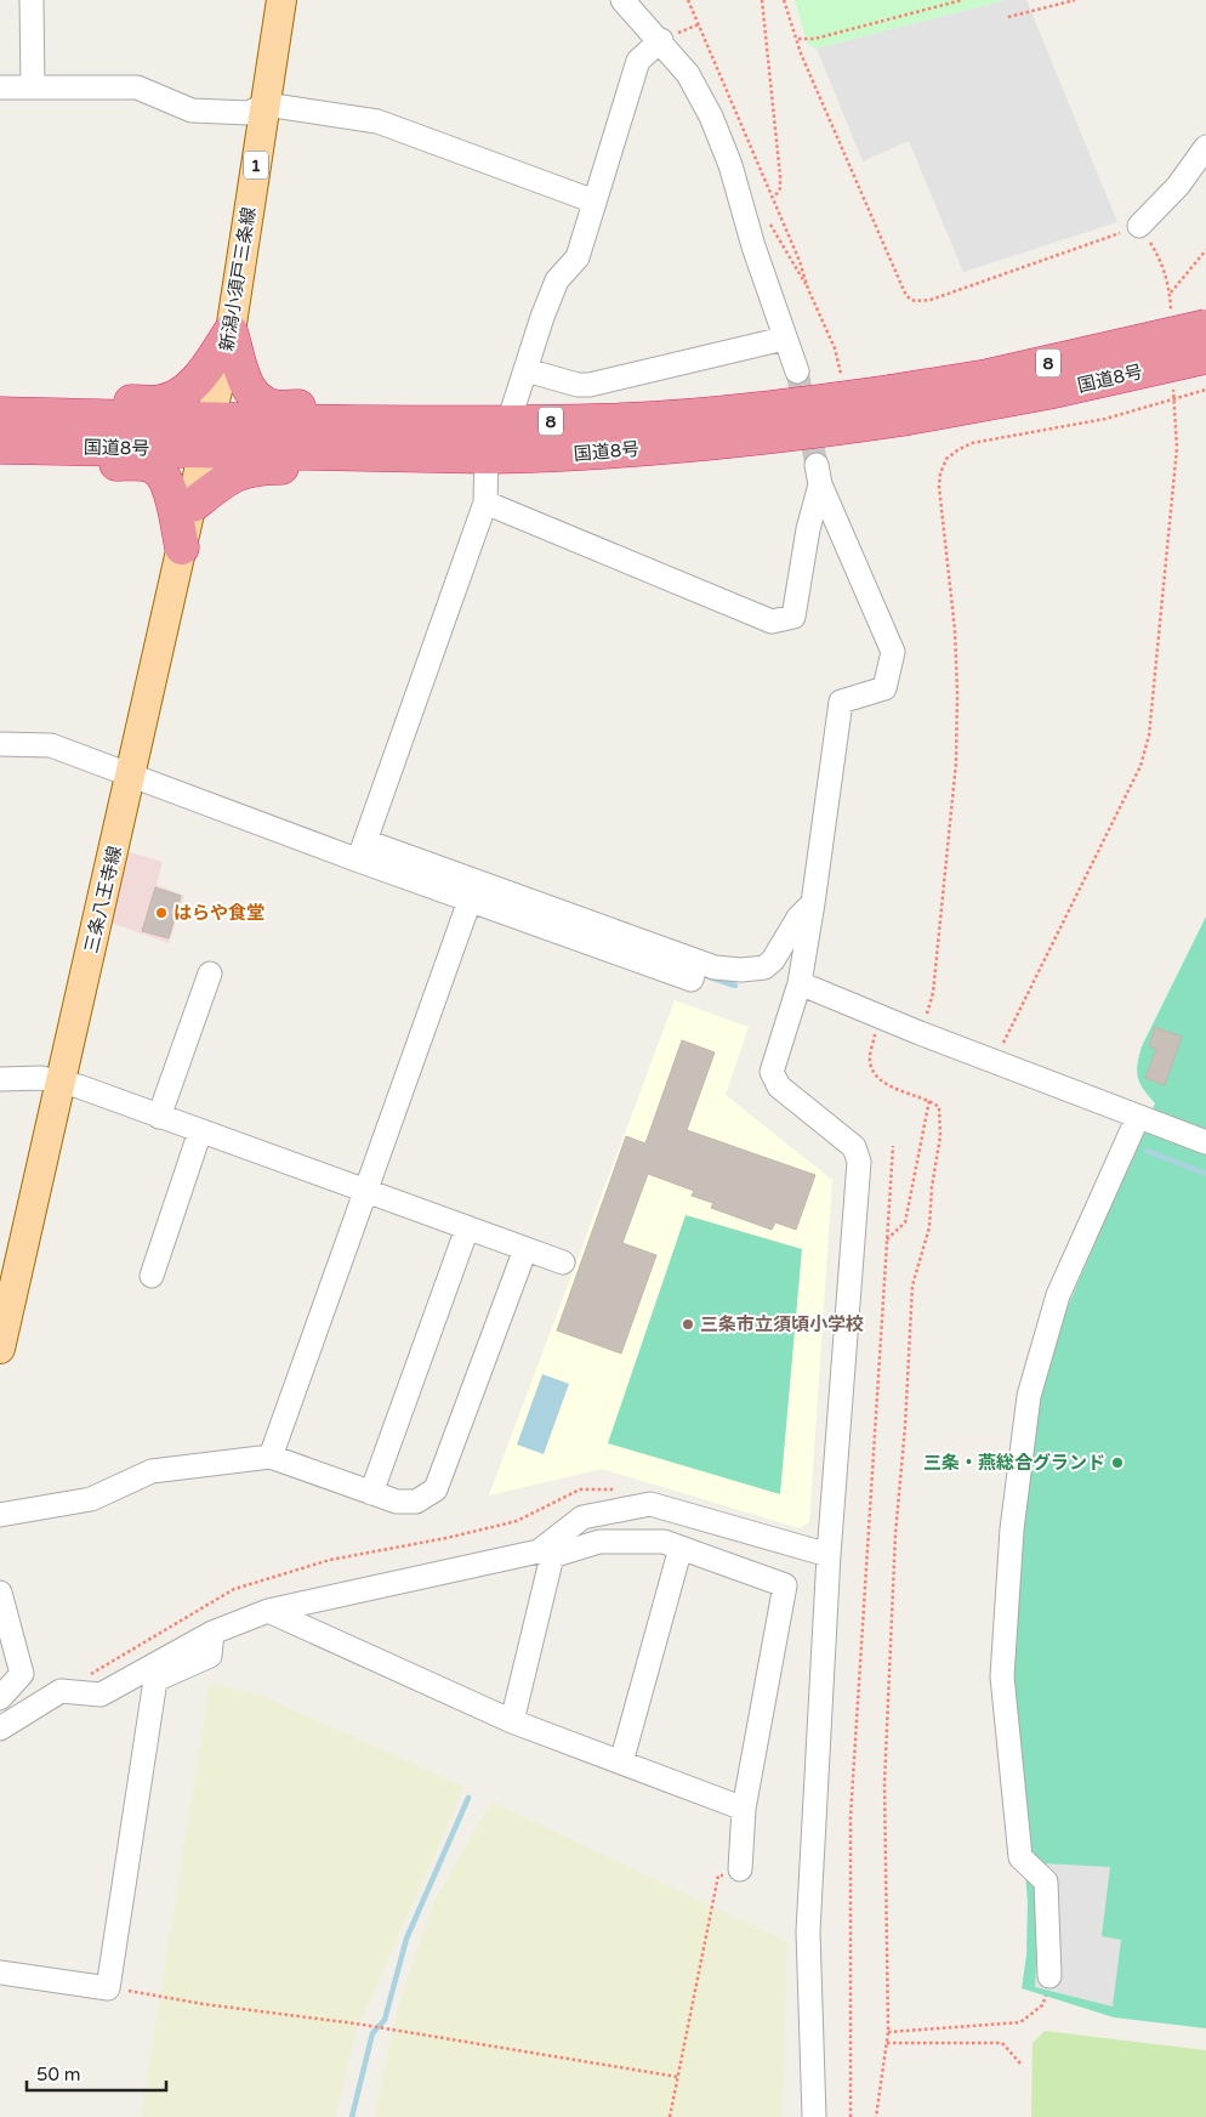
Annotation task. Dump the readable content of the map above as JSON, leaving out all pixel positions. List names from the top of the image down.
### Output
{
  "streets": {
    "highway": ["8", "国道8号"],
    "main road": ["1", "新潟小須戸三条線", "三条八王寺線"]
  },
  "crossings": [
    ["新潟小須戸三条線", "国道8号"],
    ["新潟小須戸三条線", "三条八王寺線"],
    ["国道8号", "三条八王寺線"]
  ],
  "places": ["はらや食堂", "三条市立須頃小学校", "三条・燕総合グランド"],
  "scale_bar": "50 m"
}
